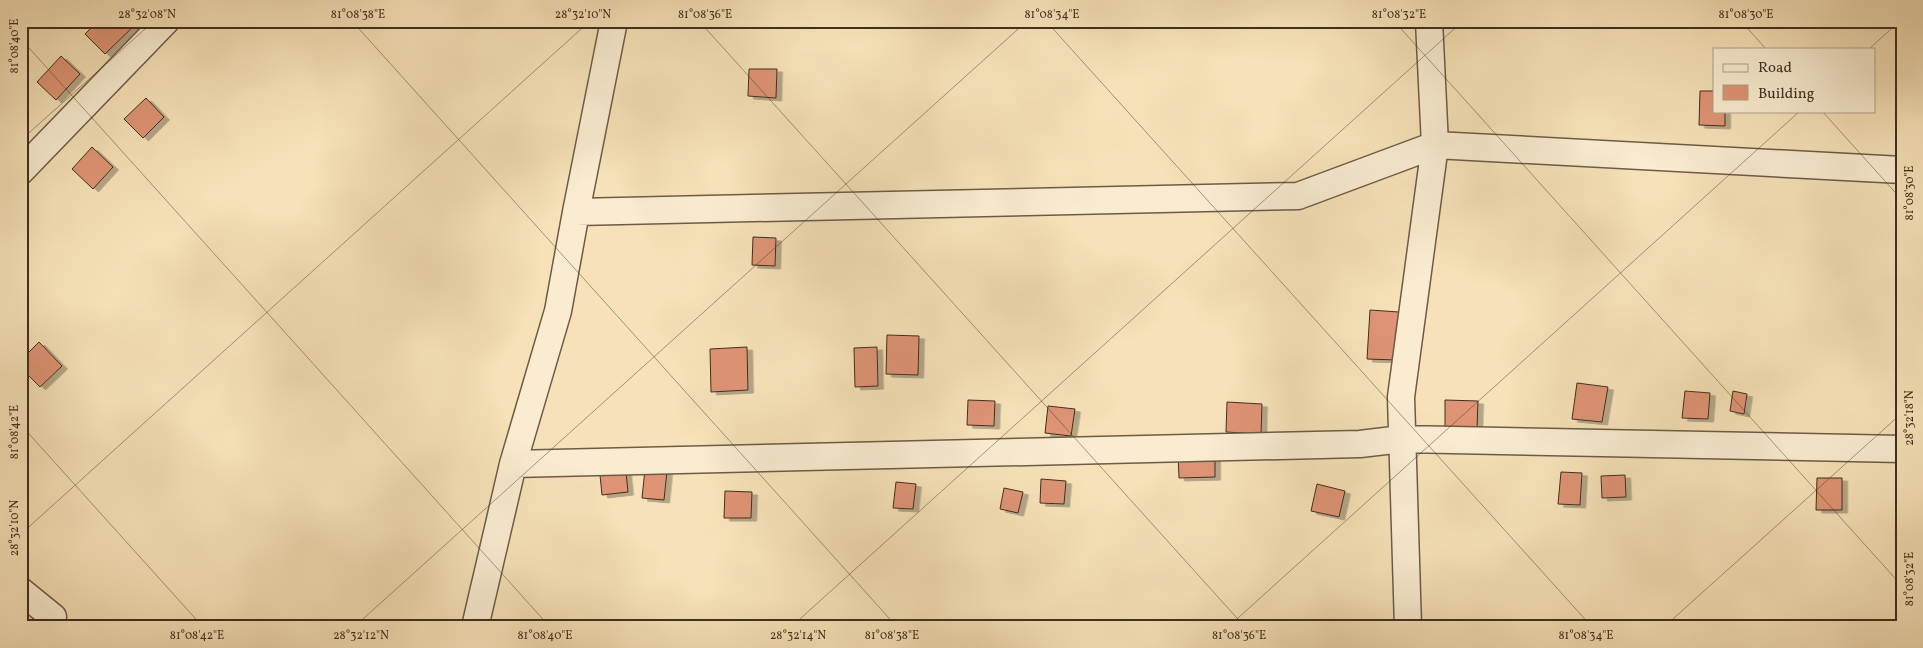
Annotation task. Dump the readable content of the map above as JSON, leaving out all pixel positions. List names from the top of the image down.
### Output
{
  "legend": ["Road", "Building"],
  "coordinates": [
    "28°32'08\"N",
    "81°08'38\"E",
    "28°32'10\"N",
    "81°08'36\"E",
    "81°08'34\"E",
    "81°08'32\"E",
    "81°08'30\"E",
    "81°08'40\"E",
    "28°32'18\"N",
    "81°08'42\"E",
    "28°32'12\"N",
    "28°32'14\"N"
  ]
}
